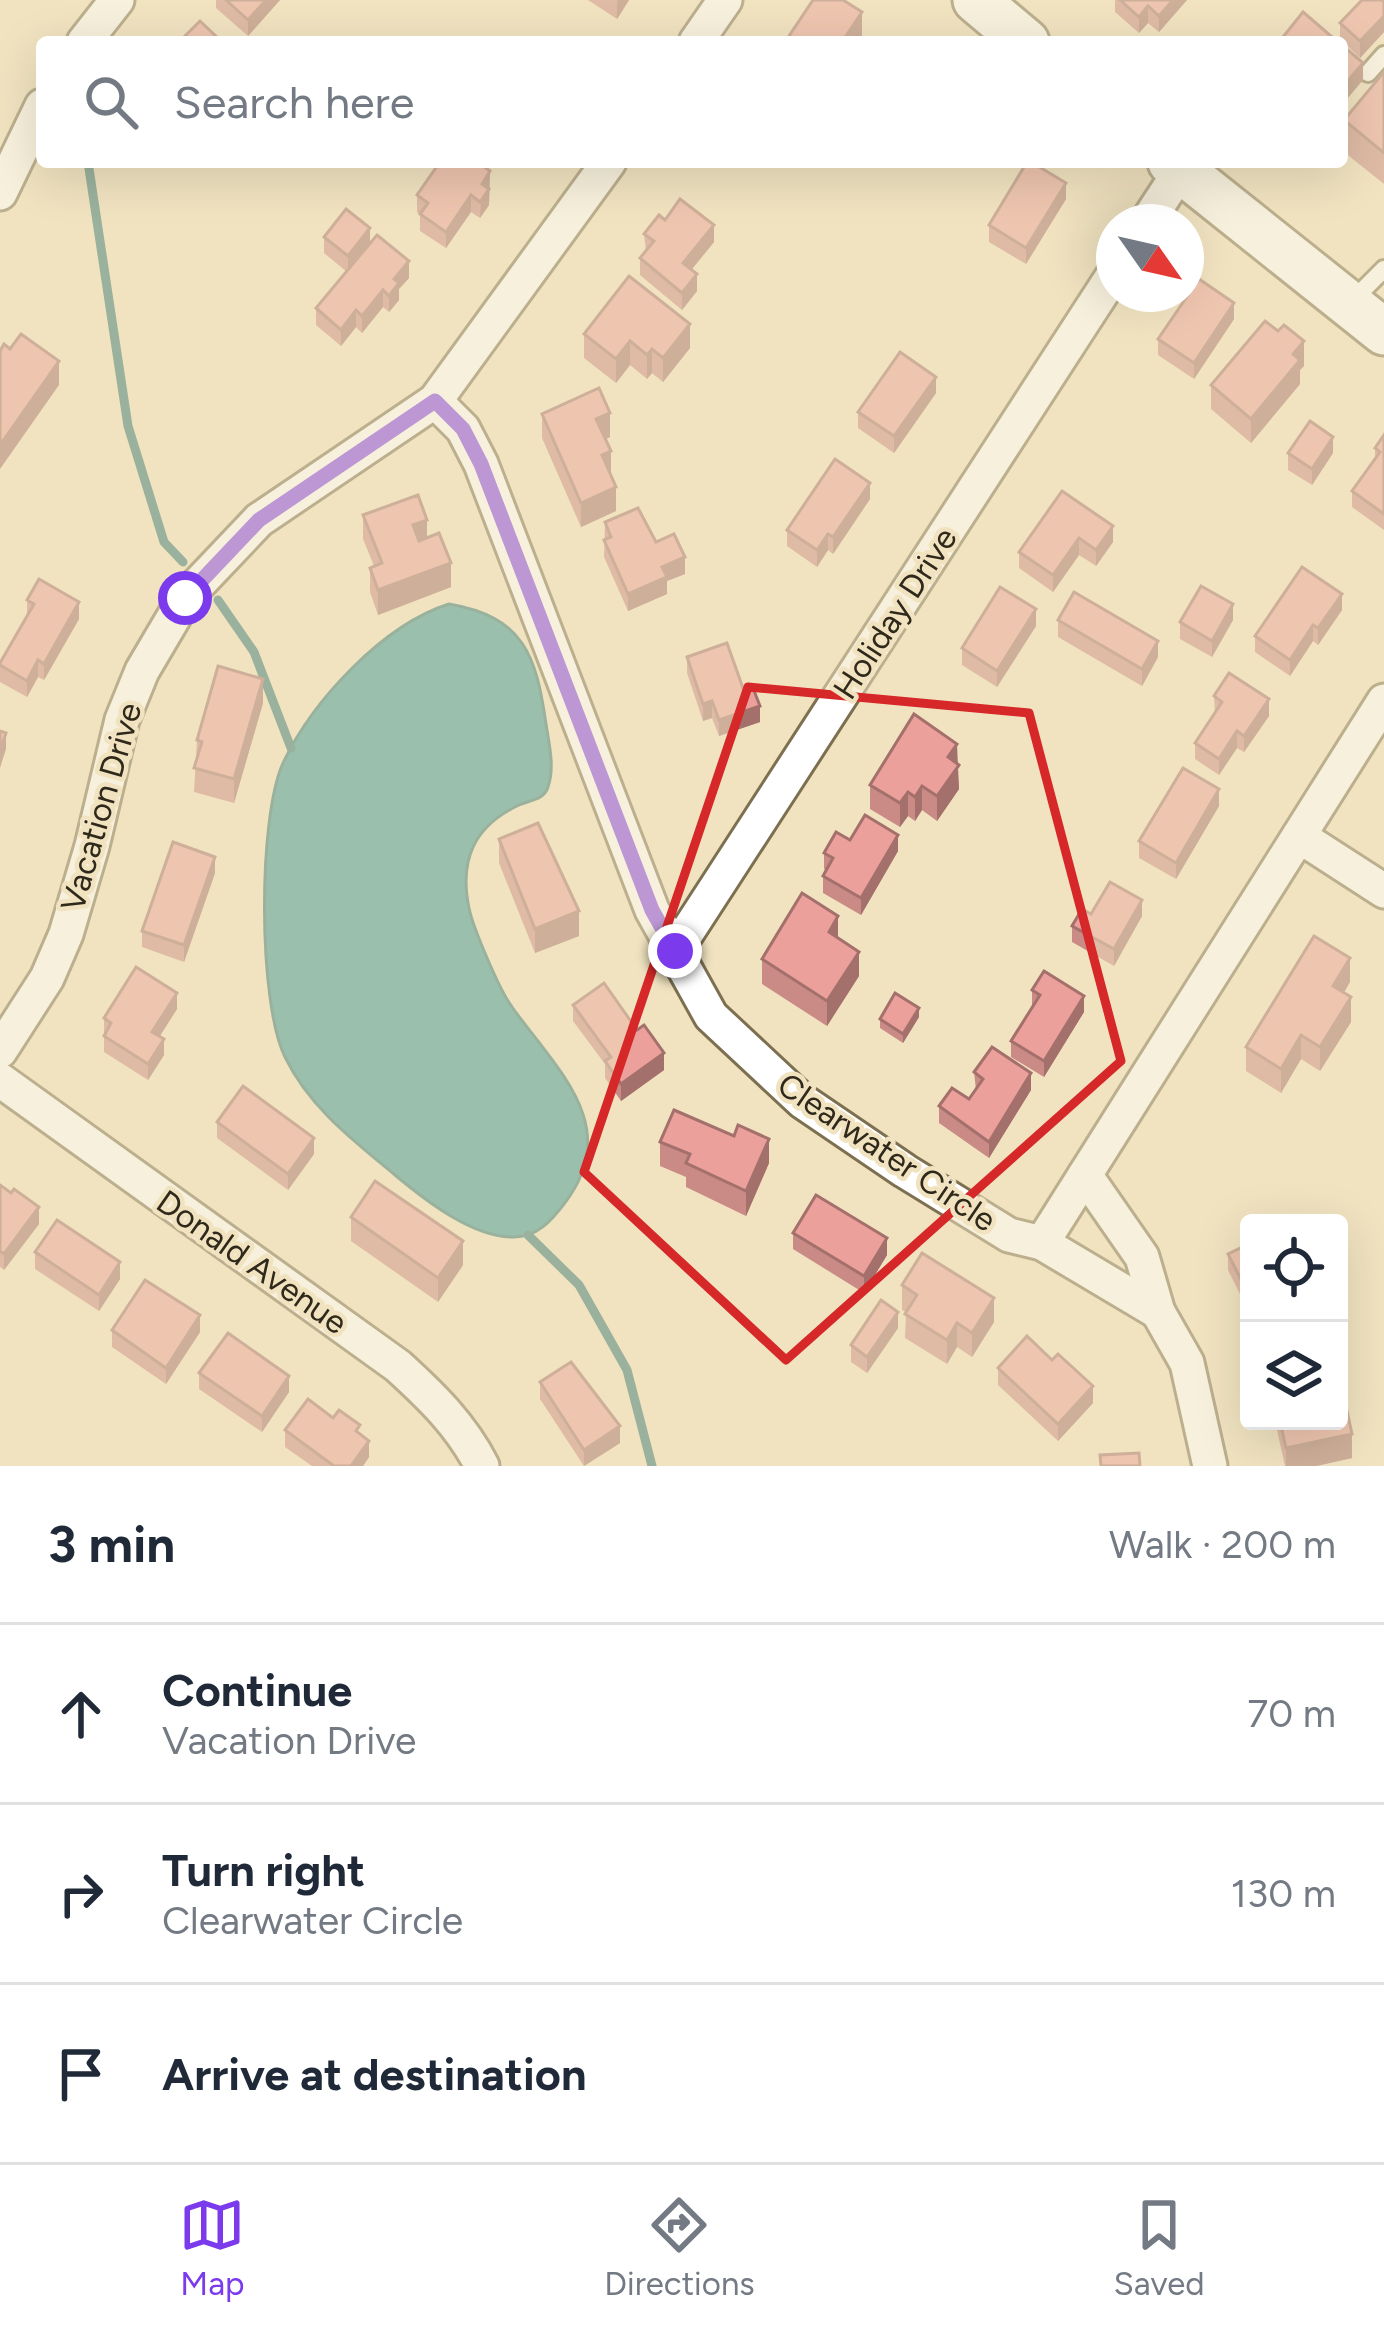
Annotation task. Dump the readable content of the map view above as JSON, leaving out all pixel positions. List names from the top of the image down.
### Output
{
  "streets": {
    "street": [
      "Holiday Drive",
      "Vacation Drive",
      "Clearwater Circle",
      "Donald Avenue"
    ]
  },
  "crossings": [
    ["Holiday Drive", "Clearwater Circle"],
    ["Vacation Drive", "Clearwater Circle"]
  ],
  "north": "bottom right",
  "page": {
    "search": "Search here",
    "heading": ["3 min", "Walk · 200 m"],
    "list": [
      ["Continue", "Vacation Drive", "70 m"],
      ["Turn right", "Clearwater Circle", "130 m"],
      "Arrive at destination"
    ],
    "nav": ["Map", "Directions", "Saved"]
  }
}
